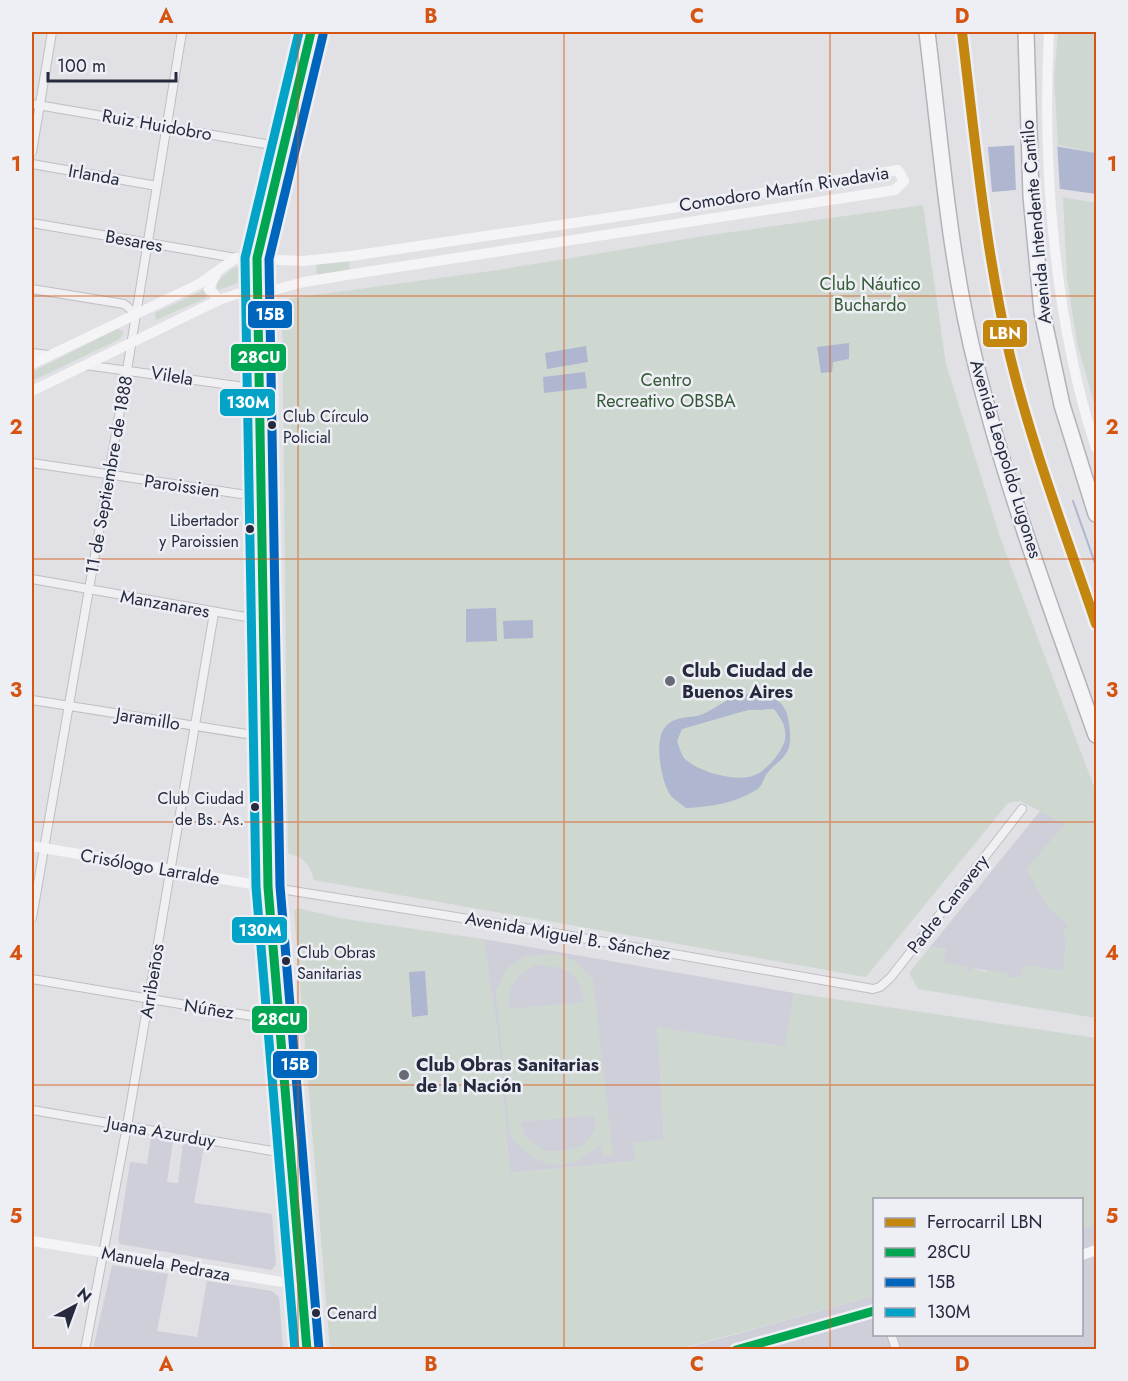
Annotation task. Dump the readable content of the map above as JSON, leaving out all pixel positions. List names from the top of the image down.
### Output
{
  "streets": {
    "highway": ["Avenida Intendente Cantilo", "Avenida Leopoldo Lugones"],
    "street": [
      "Ruiz Huidobro",
      "Irlanda",
      "Comodoro Martín Rivadavia",
      "Besares",
      "Vilela",
      "11 de Septiembre de 1888",
      "Paroissien",
      "Manzanares",
      "Jaramillo",
      "Crisólogo Larralde",
      "Padre Canavery",
      "Avenida Miguel B. Sánchez",
      "Arribeños",
      "Núñez",
      "Juana Azurduy",
      "Manuela Pedraza"
    ]
  },
  "crossings": [
    ["Ruiz Huidobro", "11 de Septiembre de 1888"],
    ["Irlanda", "11 de Septiembre de 1888"],
    ["Comodoro Martín Rivadavia", "Besares"],
    ["Comodoro Martín Rivadavia", "Vilela"],
    ["Comodoro Martín Rivadavia", "11 de Septiembre de 1888"],
    ["Besares", "11 de Septiembre de 1888"],
    ["Vilela", "11 de Septiembre de 1888"],
    ["11 de Septiembre de 1888", "Paroissien"],
    ["11 de Septiembre de 1888", "Manzanares"],
    ["11 de Septiembre de 1888", "Jaramillo"],
    ["11 de Septiembre de 1888", "Crisólogo Larralde"],
    ["Manzanares", "Arribeños"],
    ["Jaramillo", "Arribeños"],
    ["Crisólogo Larralde", "Avenida Miguel B. Sánchez"],
    ["Crisólogo Larralde", "Arribeños"],
    ["Padre Canavery", "Avenida Miguel B. Sánchez"],
    ["Arribeños", "Núñez"],
    ["Arribeños", "Juana Azurduy"],
    ["Arribeños", "Manuela Pedraza"]
  ],
  "parks": ["Club Náutico Buchardo", "Centro Recreativo OBSBA"],
  "places": [
    "Club Círculo Policial",
    "Libertador y Paroissien",
    "Club Ciudad de Buenos Aires",
    "Club Ciudad de Bs. As.",
    "Club Obras Sanitarias",
    "Club Obras Sanitarias de la Nación",
    "Cenard"
  ],
  "lines": [
    "rail line LBN",
    "transit line 28CU",
    "transit line 130M",
    "transit line 15B"
  ],
  "legend": [
    "Ferrocarril LBN",
    "28CU",
    "15B",
    "130M"
  ],
  "scale_bar": "100 m",
  "north": "top right",
  "grid": {
    "columns": [
      "A",
      "B",
      "C",
      "D"
    ],
    "rows": [
      "1",
      "2",
      "3",
      "4",
      "5"
    ]
  }
}
